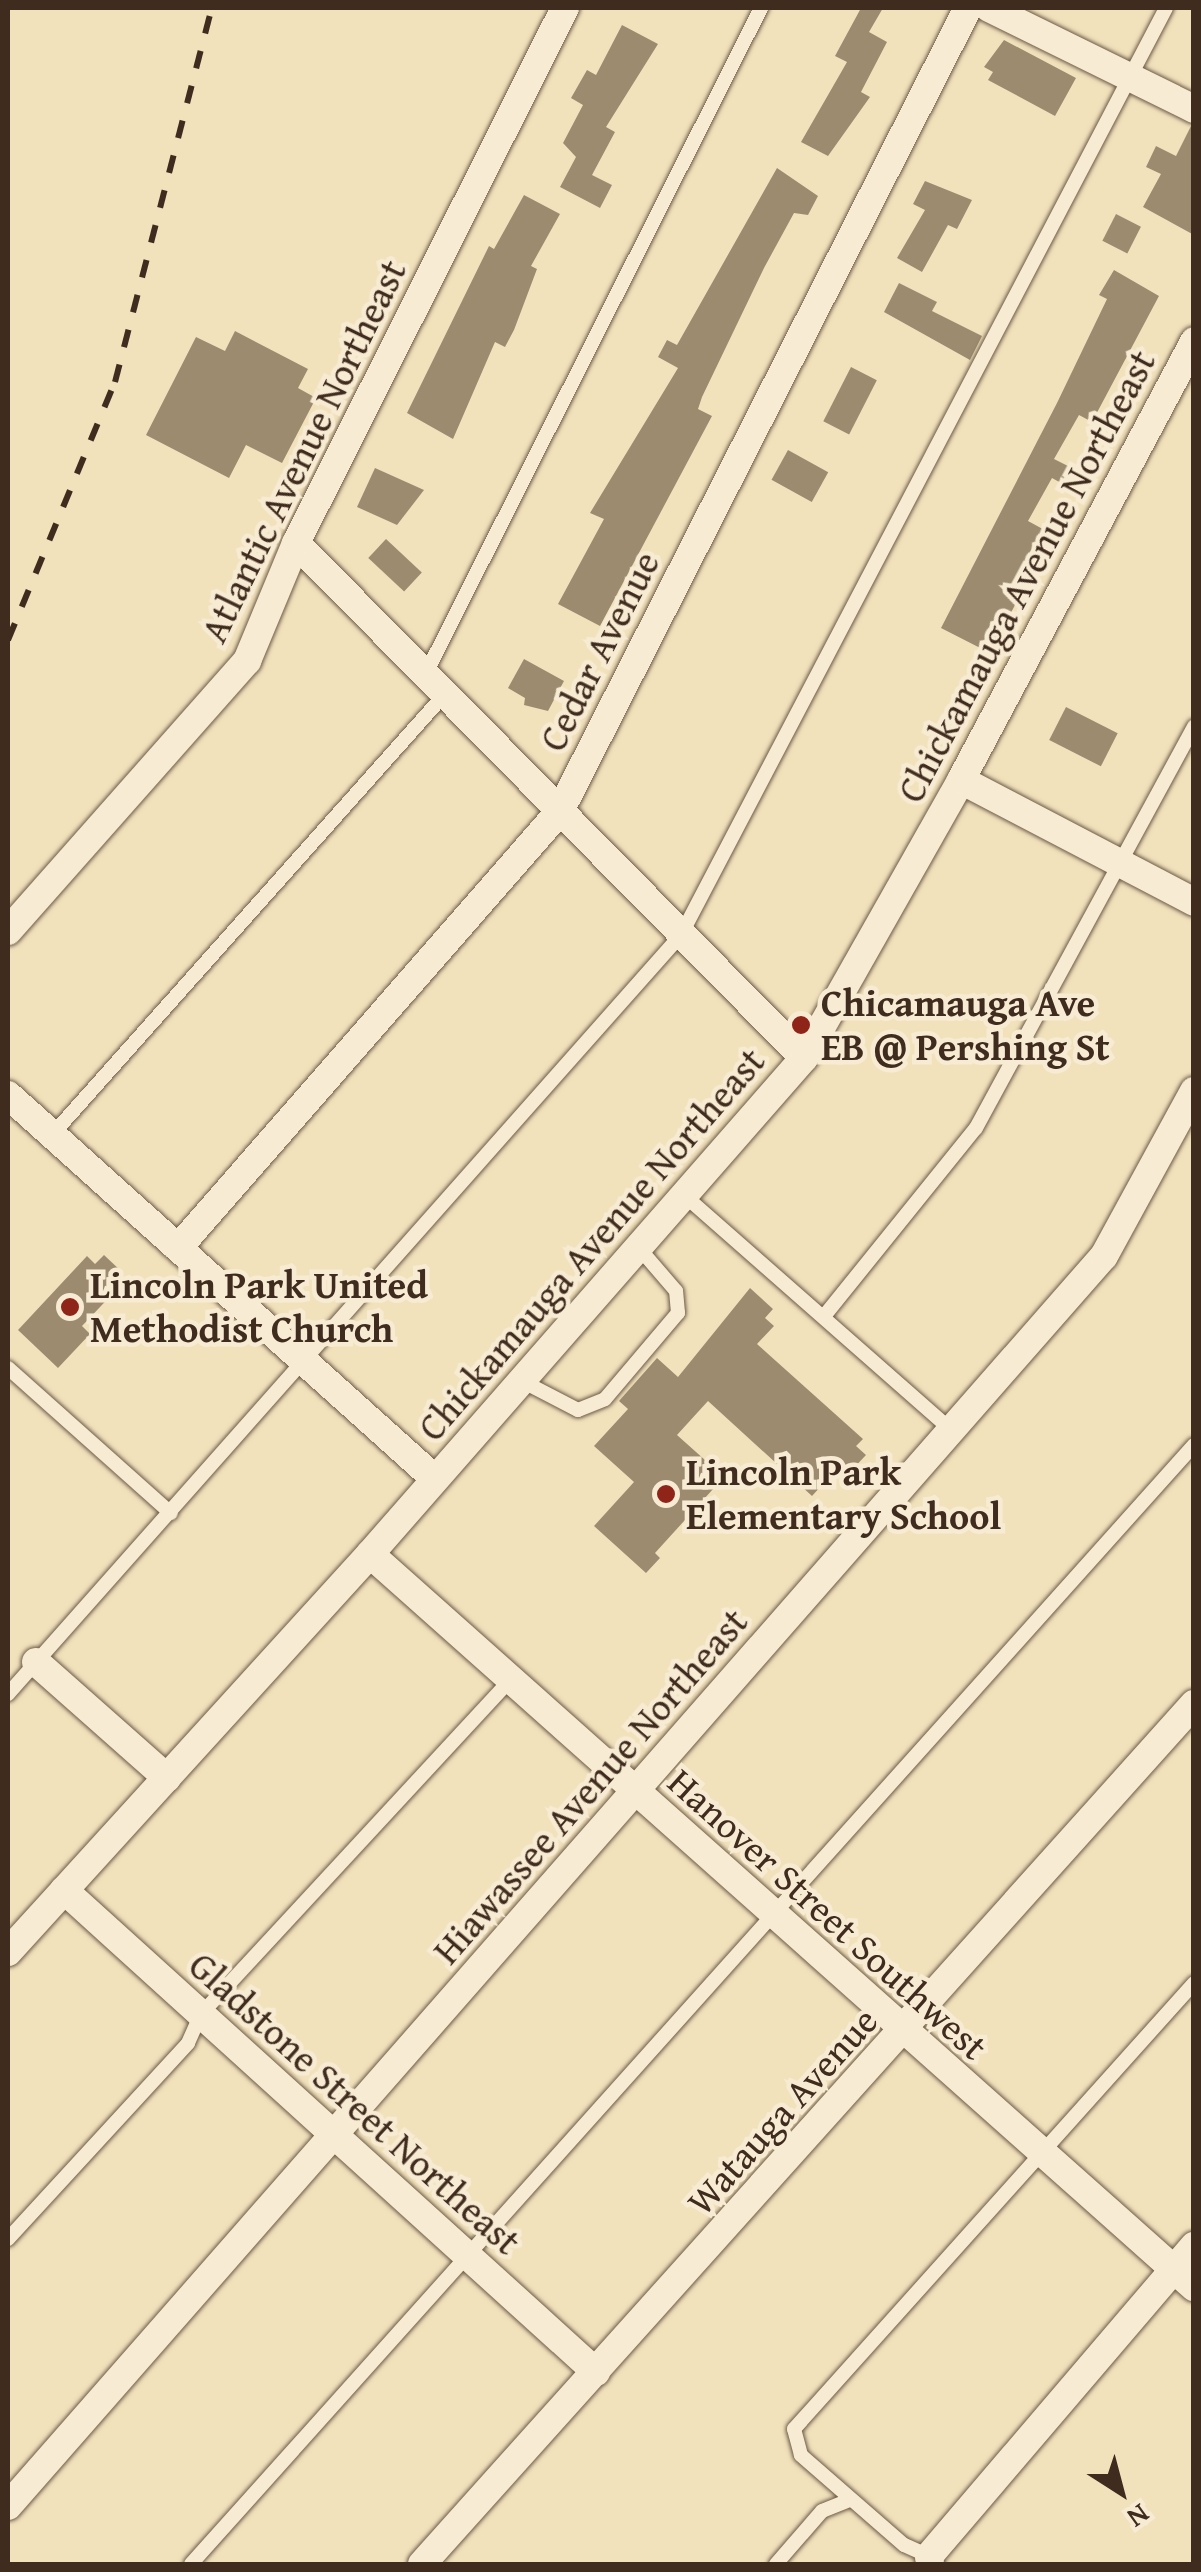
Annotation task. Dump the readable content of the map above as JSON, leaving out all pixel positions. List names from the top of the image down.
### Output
{
  "streets": {
    "street": [
      "Atlantic Avenue Northeast",
      "Chickamauga Avenue Northeast",
      "Cedar Avenue",
      "Hiawassee Avenue Northeast",
      "Hanover Street Southwest",
      "Gladstone Street Northeast",
      "Watauga Avenue"
    ]
  },
  "crossings": [
    ["Chickamauga Avenue Northeast", "Hanover Street Southwest"],
    ["Chickamauga Avenue Northeast", "Gladstone Street Northeast"],
    ["Hiawassee Avenue Northeast", "Hanover Street Southwest"],
    ["Hiawassee Avenue Northeast", "Gladstone Street Northeast"],
    ["Hanover Street Southwest", "Watauga Avenue"],
    ["Gladstone Street Northeast", "Watauga Avenue"]
  ],
  "places": ["Chicamauga Ave EB @ Pershing St", "Lincoln Park United Methodist Church", "Lincoln Park Elementary School"],
  "north": "bottom right"
}
